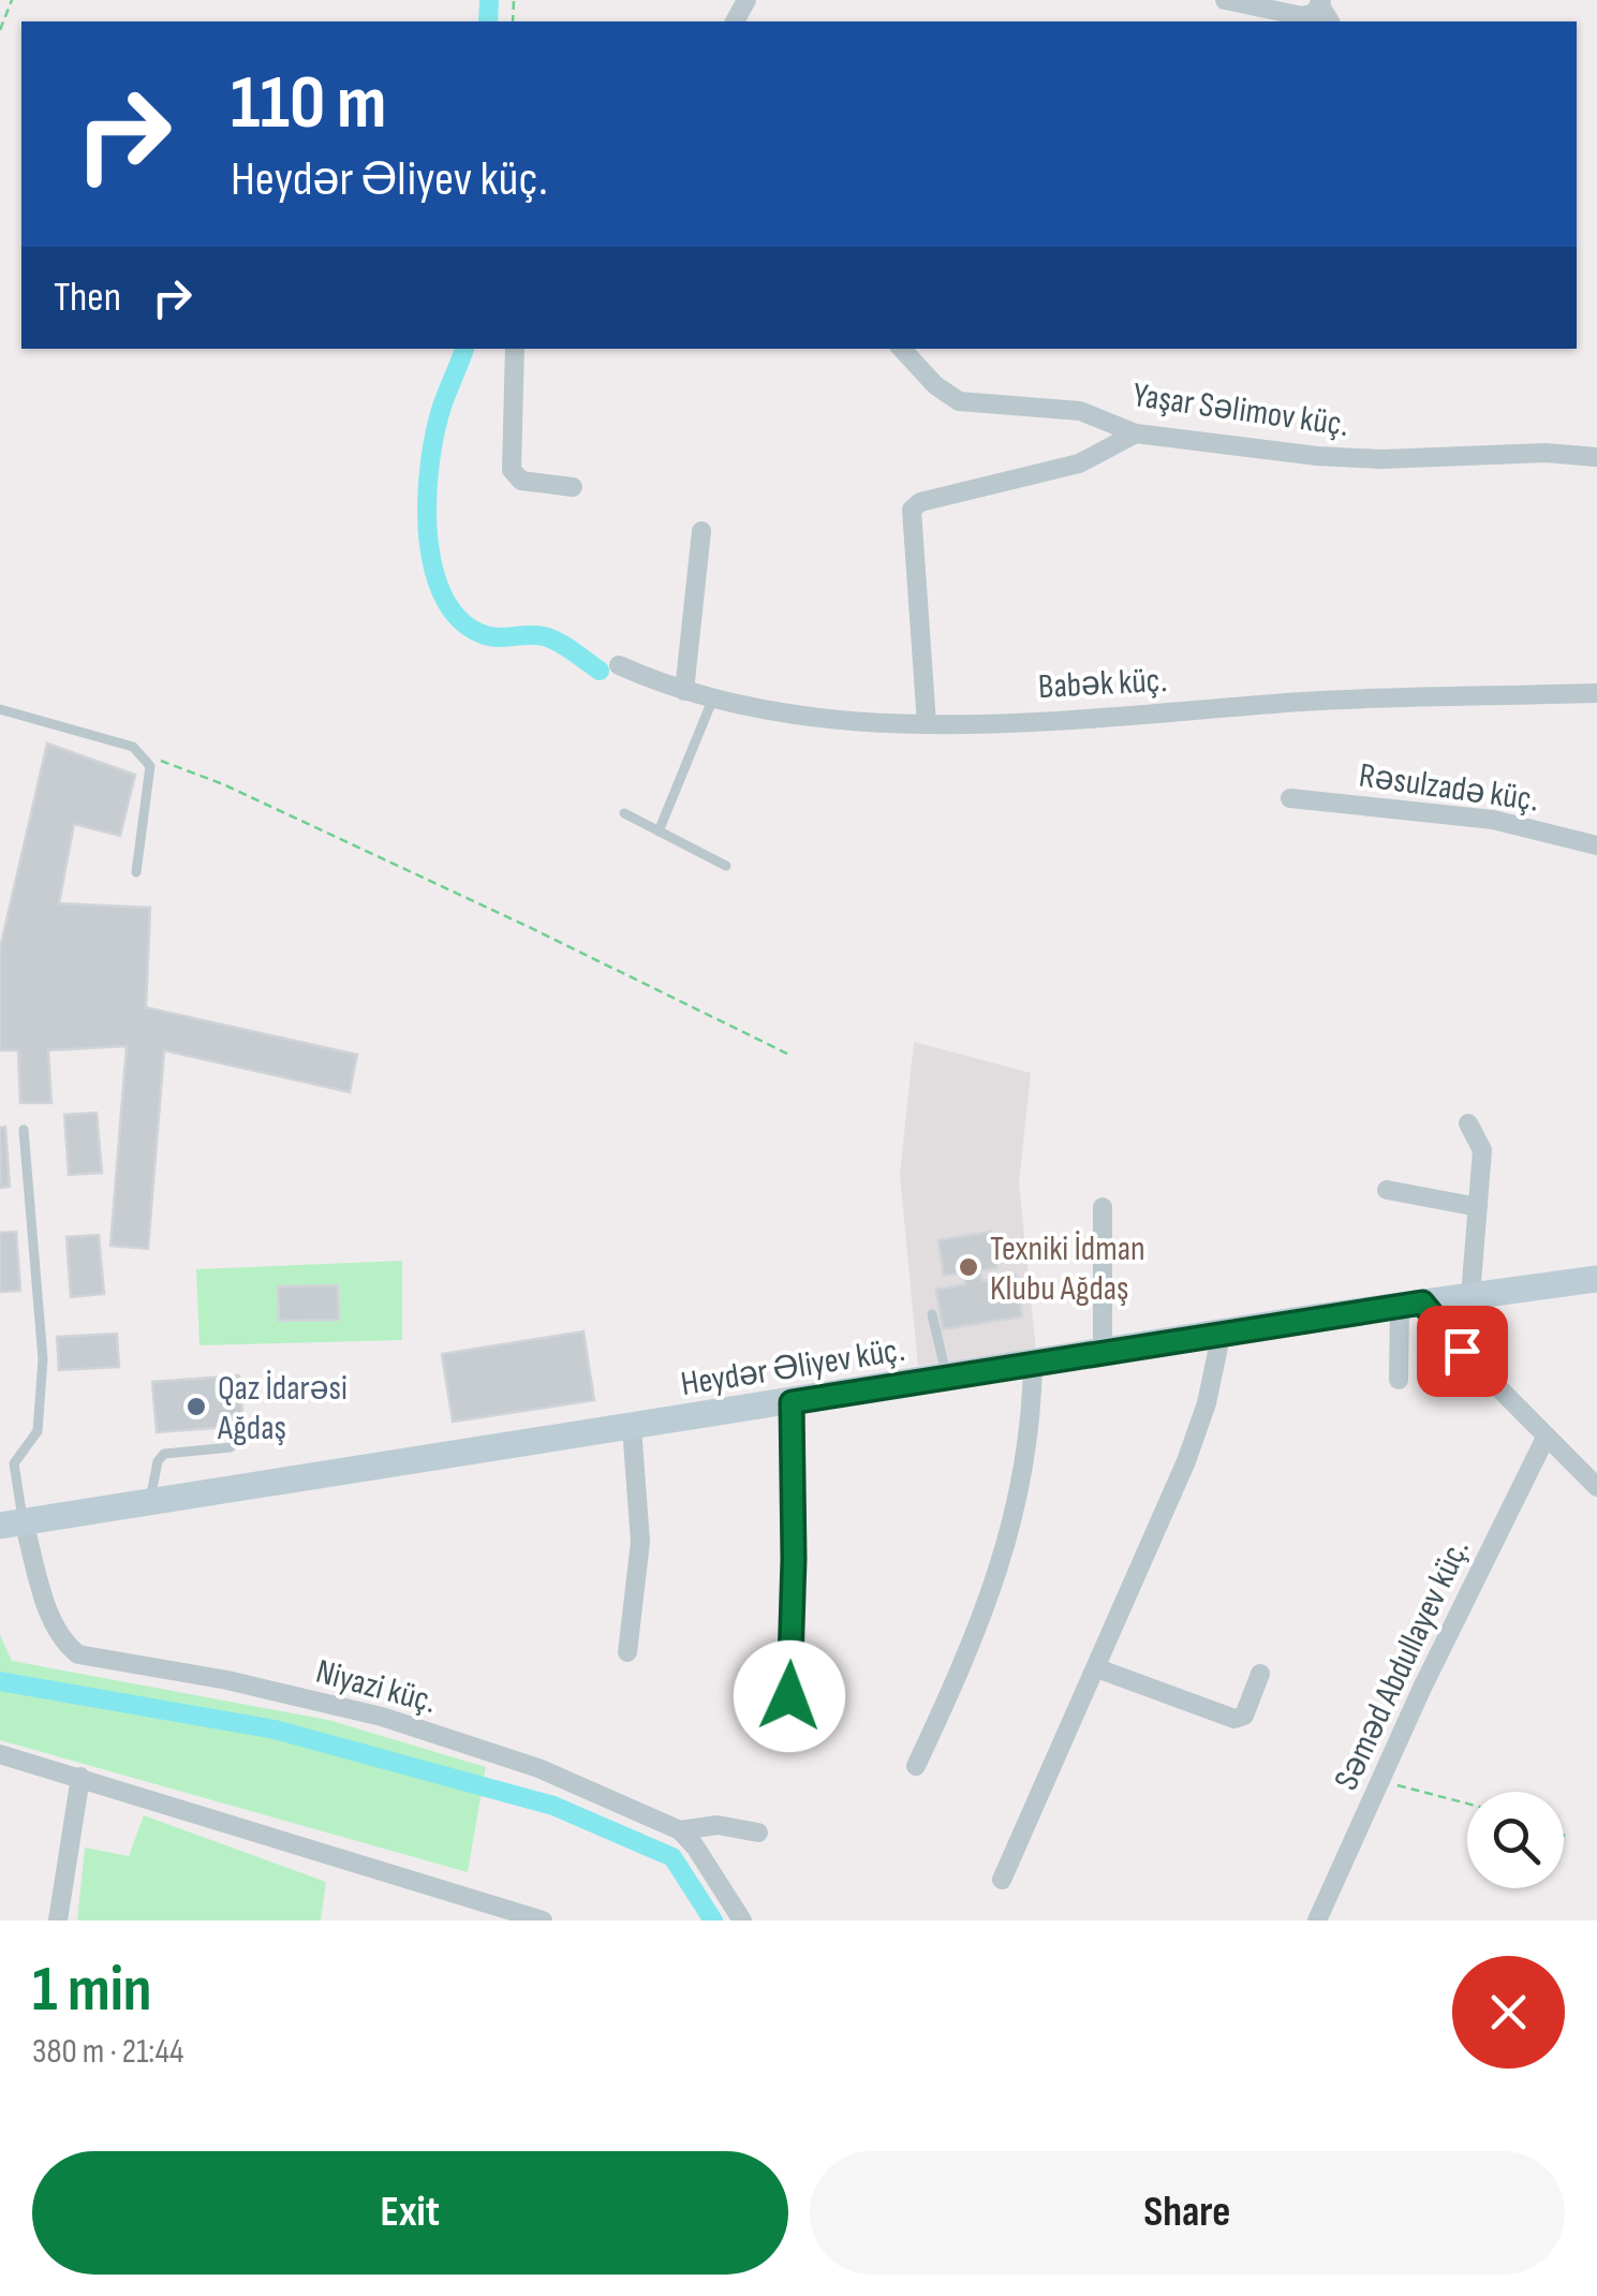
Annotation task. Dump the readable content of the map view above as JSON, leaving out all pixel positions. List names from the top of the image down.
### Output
{
  "streets": {
    "main road": ["Heydər Əliyev küç."],
    "street": [
      "Yaşar Səlimov küç.",
      "Babək küç.",
      "Rəsulzadə küç.",
      "Səməd Abdullayev küç.",
      "Niyazi küç."
    ]
  },
  "crossings": [
    ["Heydər Əliyev küç.", "Niyazi küç."]
  ],
  "places": ["Texniki İdman Klubu Ağdaş", "Qaz İdarəsi Ağdaş"],
  "page": {
    "turn": ["110 m", "Heydər Əliyev küç."],
    "then": "Then",
    "heading": ["1 min", "380 m · 21:44"],
    "buttons": ["Exit", "Share"]
  }
}
